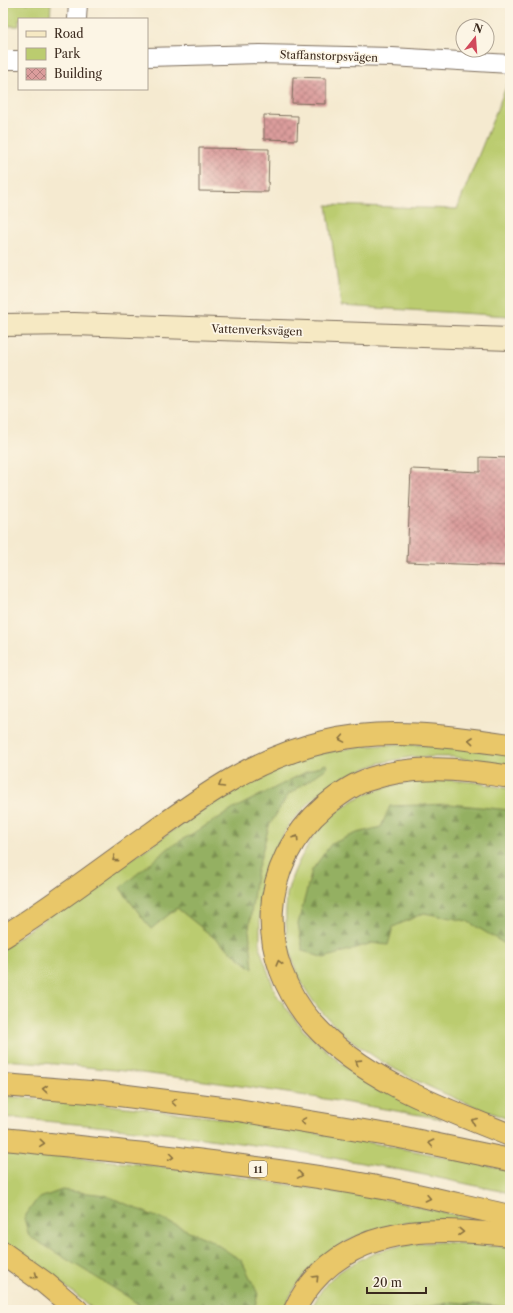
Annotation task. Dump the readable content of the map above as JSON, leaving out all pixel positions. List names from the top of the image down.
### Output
{
  "streets": {
    "highway": ["11"],
    "street": ["Staffanstorpsvägen", "Vattenverksvägen"]
  },
  "legend": ["Road", "Park", "Building"],
  "scale_bar": "20 m",
  "north": "top"
}
